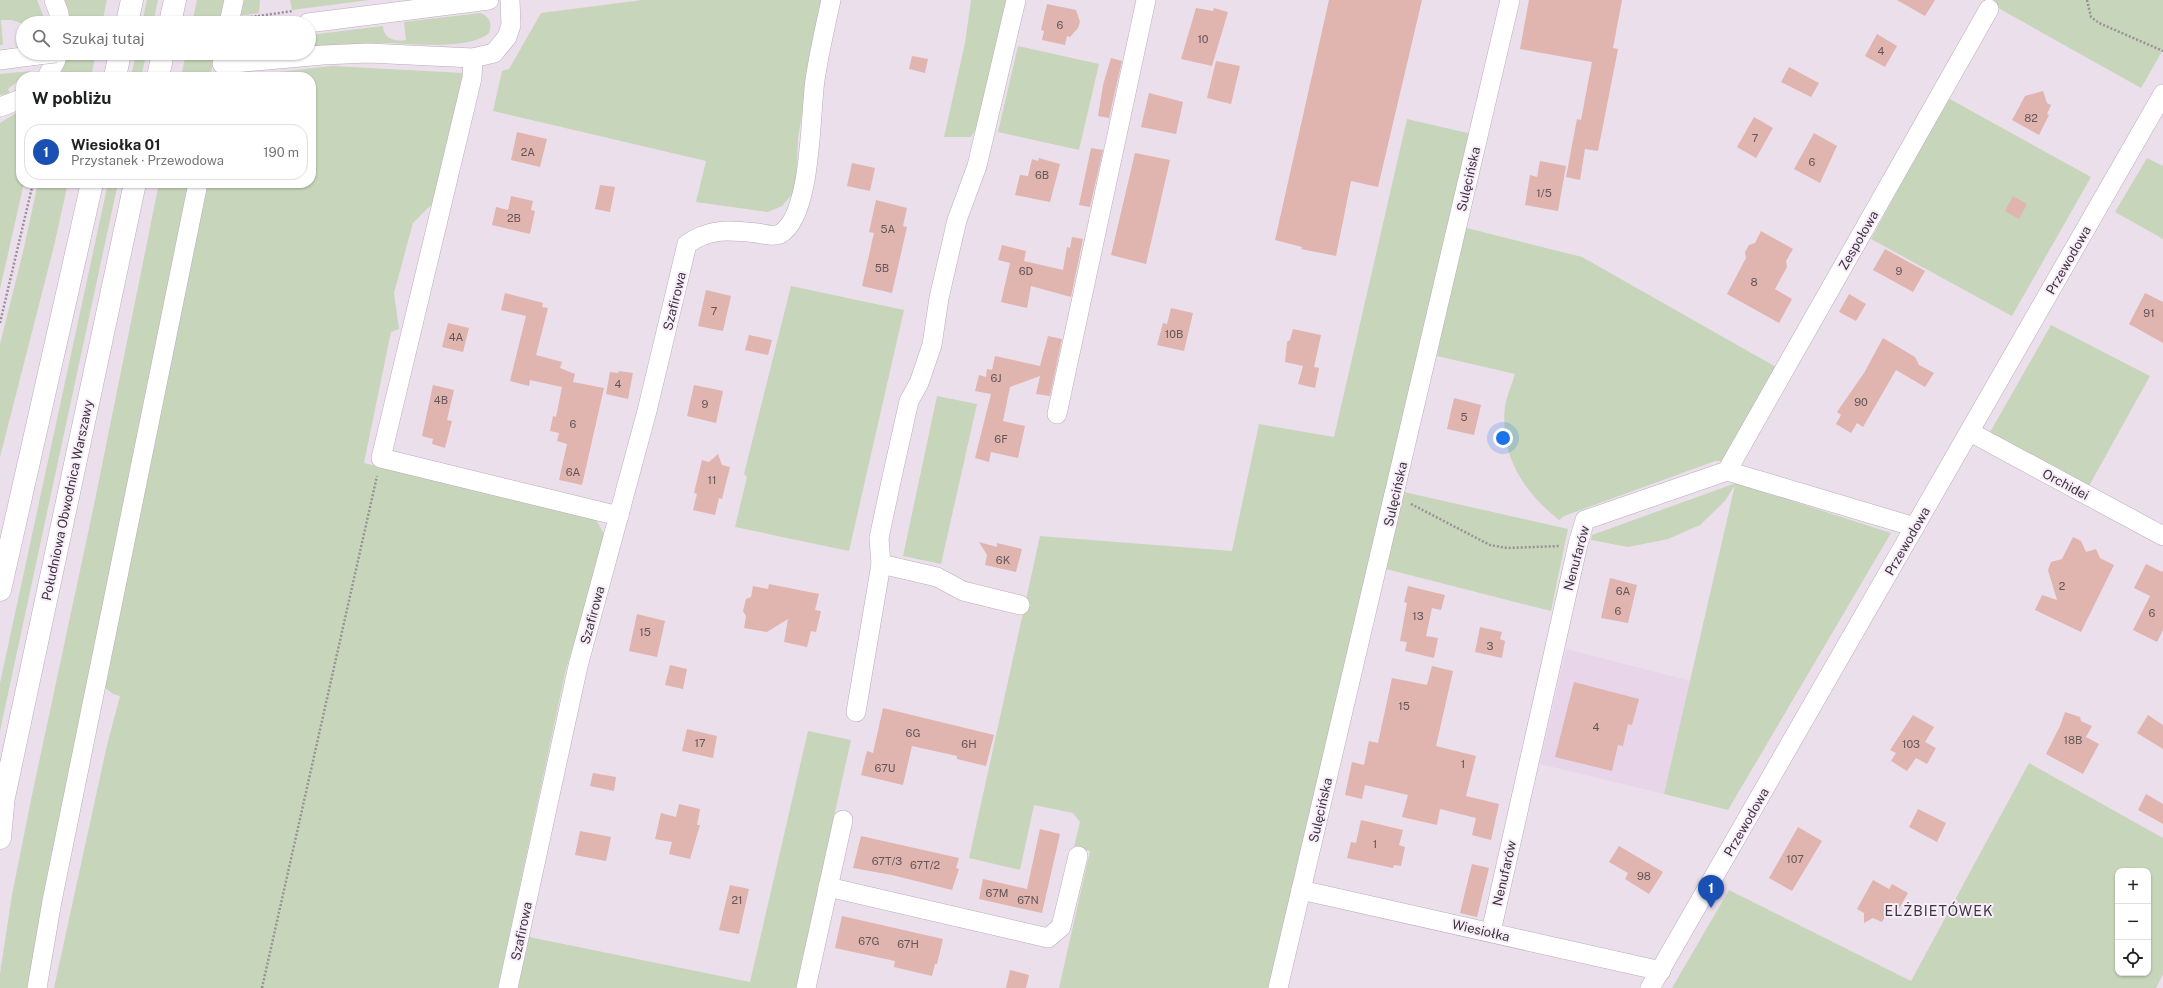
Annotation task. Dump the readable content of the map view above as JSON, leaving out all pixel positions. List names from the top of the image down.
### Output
{
  "streets": {
    "highway": ["Południowa Obwodnica Warszawy"],
    "street": [
      "Sulęcińska",
      "Zespołowa",
      "Przewodowa",
      "Szafirowa",
      "Orchidei",
      "Nenufarów",
      "Wiesiołka"
    ]
  },
  "crossings": [
    ["Sulęcińska", "Wiesiołka"],
    ["Zespołowa", "Nenufarów"],
    ["Przewodowa", "Orchidei"],
    ["Przewodowa", "Wiesiołka"],
    ["Nenufarów", "Wiesiołka"]
  ],
  "districts": ["ELŻBIETÓWEK"],
  "house_numbers": [
    "6",
    "10",
    "4",
    "82",
    "7",
    "2A",
    "6",
    "6B",
    "1/5",
    "2B",
    "5A",
    "5B",
    "6D",
    "9",
    "8",
    "7",
    "91",
    "10B",
    "4A",
    "6J",
    "4",
    "4B",
    "90",
    "9",
    "5",
    "6",
    "6F",
    "6A",
    "11",
    "6K",
    "2",
    "6A",
    "6",
    "6",
    "13",
    "15",
    "3",
    "15",
    "4",
    "6G",
    "18B",
    "17",
    "6H",
    "103",
    "1",
    "67U",
    "1",
    "107",
    "67T/3",
    "67T/2",
    "98",
    "67M",
    "21",
    "67N",
    "67G",
    "67H"
  ],
  "page": {
    "search": "Szukaj tutaj",
    "heading": "W pobliżu",
    "list": [
      {
        "mark": "1",
        "name": "Wiesiołka 01",
        "note": "Przystanek · Przewodowa",
        "value": "190 m"
      }
    ],
    "map_buttons": ["+", "−"],
    "pins": "1"
  }
}
